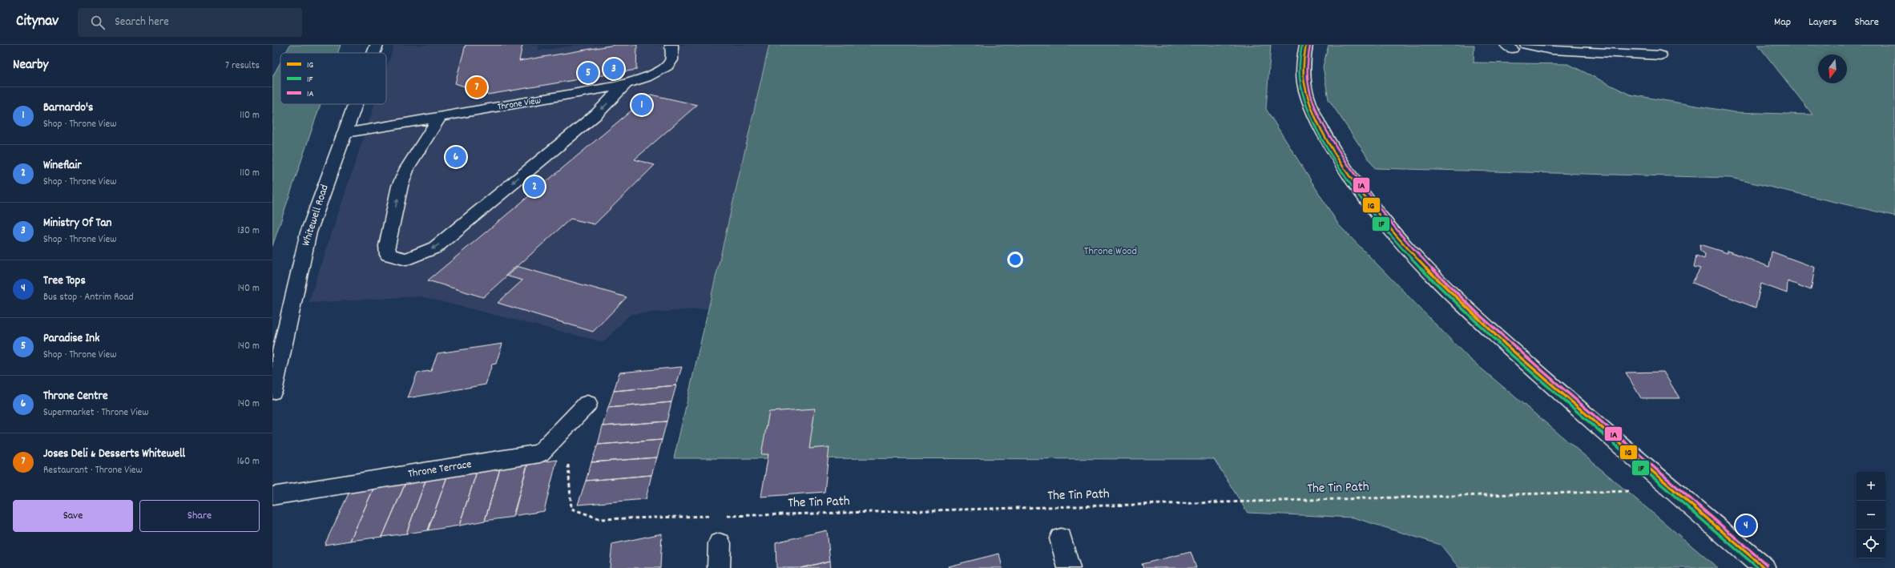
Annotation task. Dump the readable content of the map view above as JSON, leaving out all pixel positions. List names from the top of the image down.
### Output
{
  "streets": {
    "street": ["Throne View", "Whitewell Road", "Throne Terrace"],
    "path": ["The Tin Path"]
  },
  "crossings": [
    ["Throne View", "Whitewell Road"]
  ],
  "parks": ["Throne Wood"],
  "lines": ["transit line 1G", "transit line 1F", "transit line 1A"],
  "legend": ["1G", "1F", "1A"],
  "north": "bottom",
  "page": {
    "header": "Citynav",
    "search": "Search here",
    "nav": ["Map", "Layers", "Share"],
    "heading": ["Nearby", "7 results"],
    "pins": [
      "3",
      "5",
      "7",
      "1",
      "6",
      "2",
      "4"
    ],
    "list": [
      {
        "mark": "1",
        "name": "Barnardo's",
        "note": "Shop · Throne View",
        "value": "110 m"
      },
      {
        "mark": "2",
        "name": "Wineflair",
        "note": "Shop · Throne View",
        "value": "110 m"
      },
      {
        "mark": "3",
        "name": "Ministry Of Tan",
        "note": "Shop · Throne View",
        "value": "130 m"
      },
      {
        "mark": "4",
        "name": "Tree Tops",
        "note": "Bus stop · Antrim Road",
        "value": "140 m"
      },
      {
        "mark": "5",
        "name": "Paradise Ink",
        "note": "Shop · Throne View",
        "value": "140 m"
      },
      {
        "mark": "6",
        "name": "Throne Centre",
        "note": "Supermarket · Throne View",
        "value": "140 m"
      },
      {
        "mark": "7",
        "name": "Joses Deli & Desserts Whitewell",
        "note": "Restaurant · Throne View",
        "value": "160 m"
      }
    ],
    "map_buttons": ["+", "−"],
    "buttons": ["Save", "Share"]
  }
}
